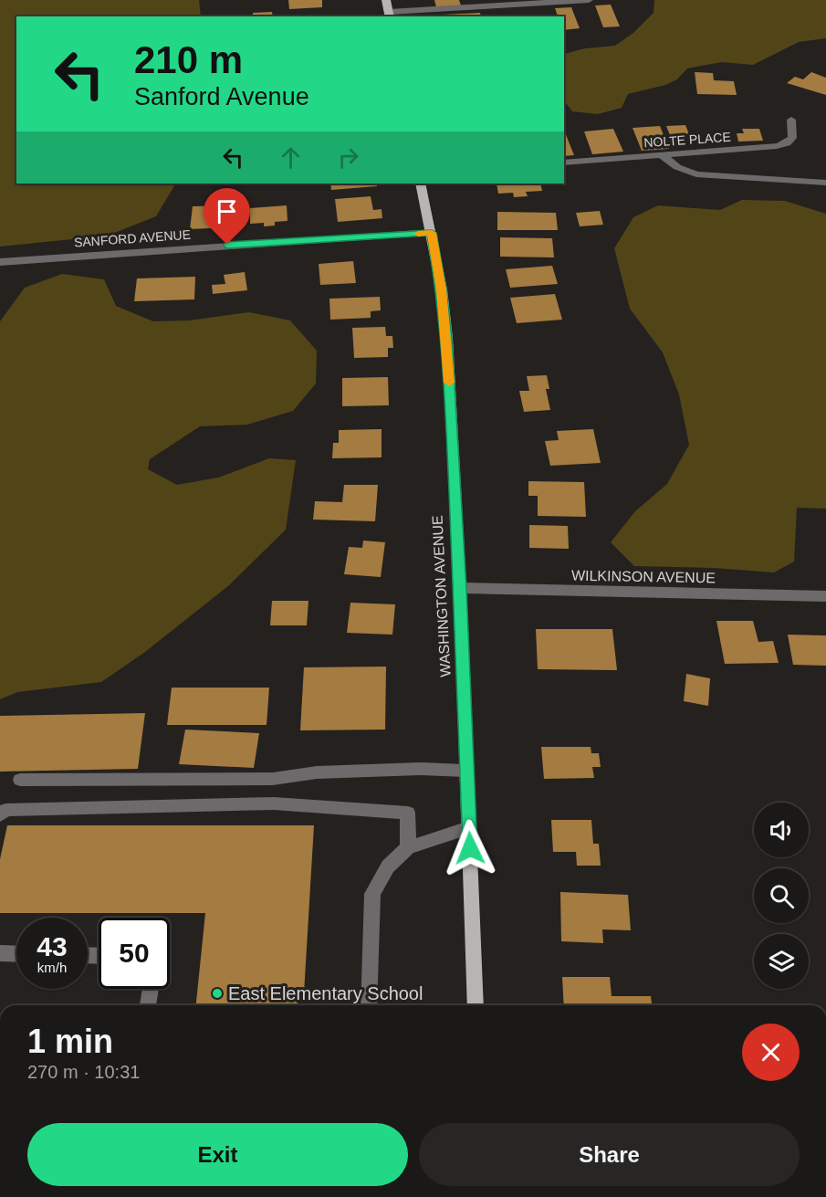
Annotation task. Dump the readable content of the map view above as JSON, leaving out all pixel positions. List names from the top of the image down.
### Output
{
  "streets": {
    "main road": ["WASHINGTON AVENUE"],
    "street": ["NOLTE PLACE", "SANFORD AVENUE", "WILKINSON AVENUE"]
  },
  "crossings": [
    ["SANFORD AVENUE", "WASHINGTON AVENUE"],
    ["WILKINSON AVENUE", "WASHINGTON AVENUE"]
  ],
  "places": ["East Elementary School"],
  "page": {
    "turn": ["210 m", "Sanford Avenue"],
    "speed": "43 km/h",
    "limit": "50",
    "heading": ["1 min", "270 m · 10:31"],
    "buttons": ["Exit", "Share"]
  }
}
